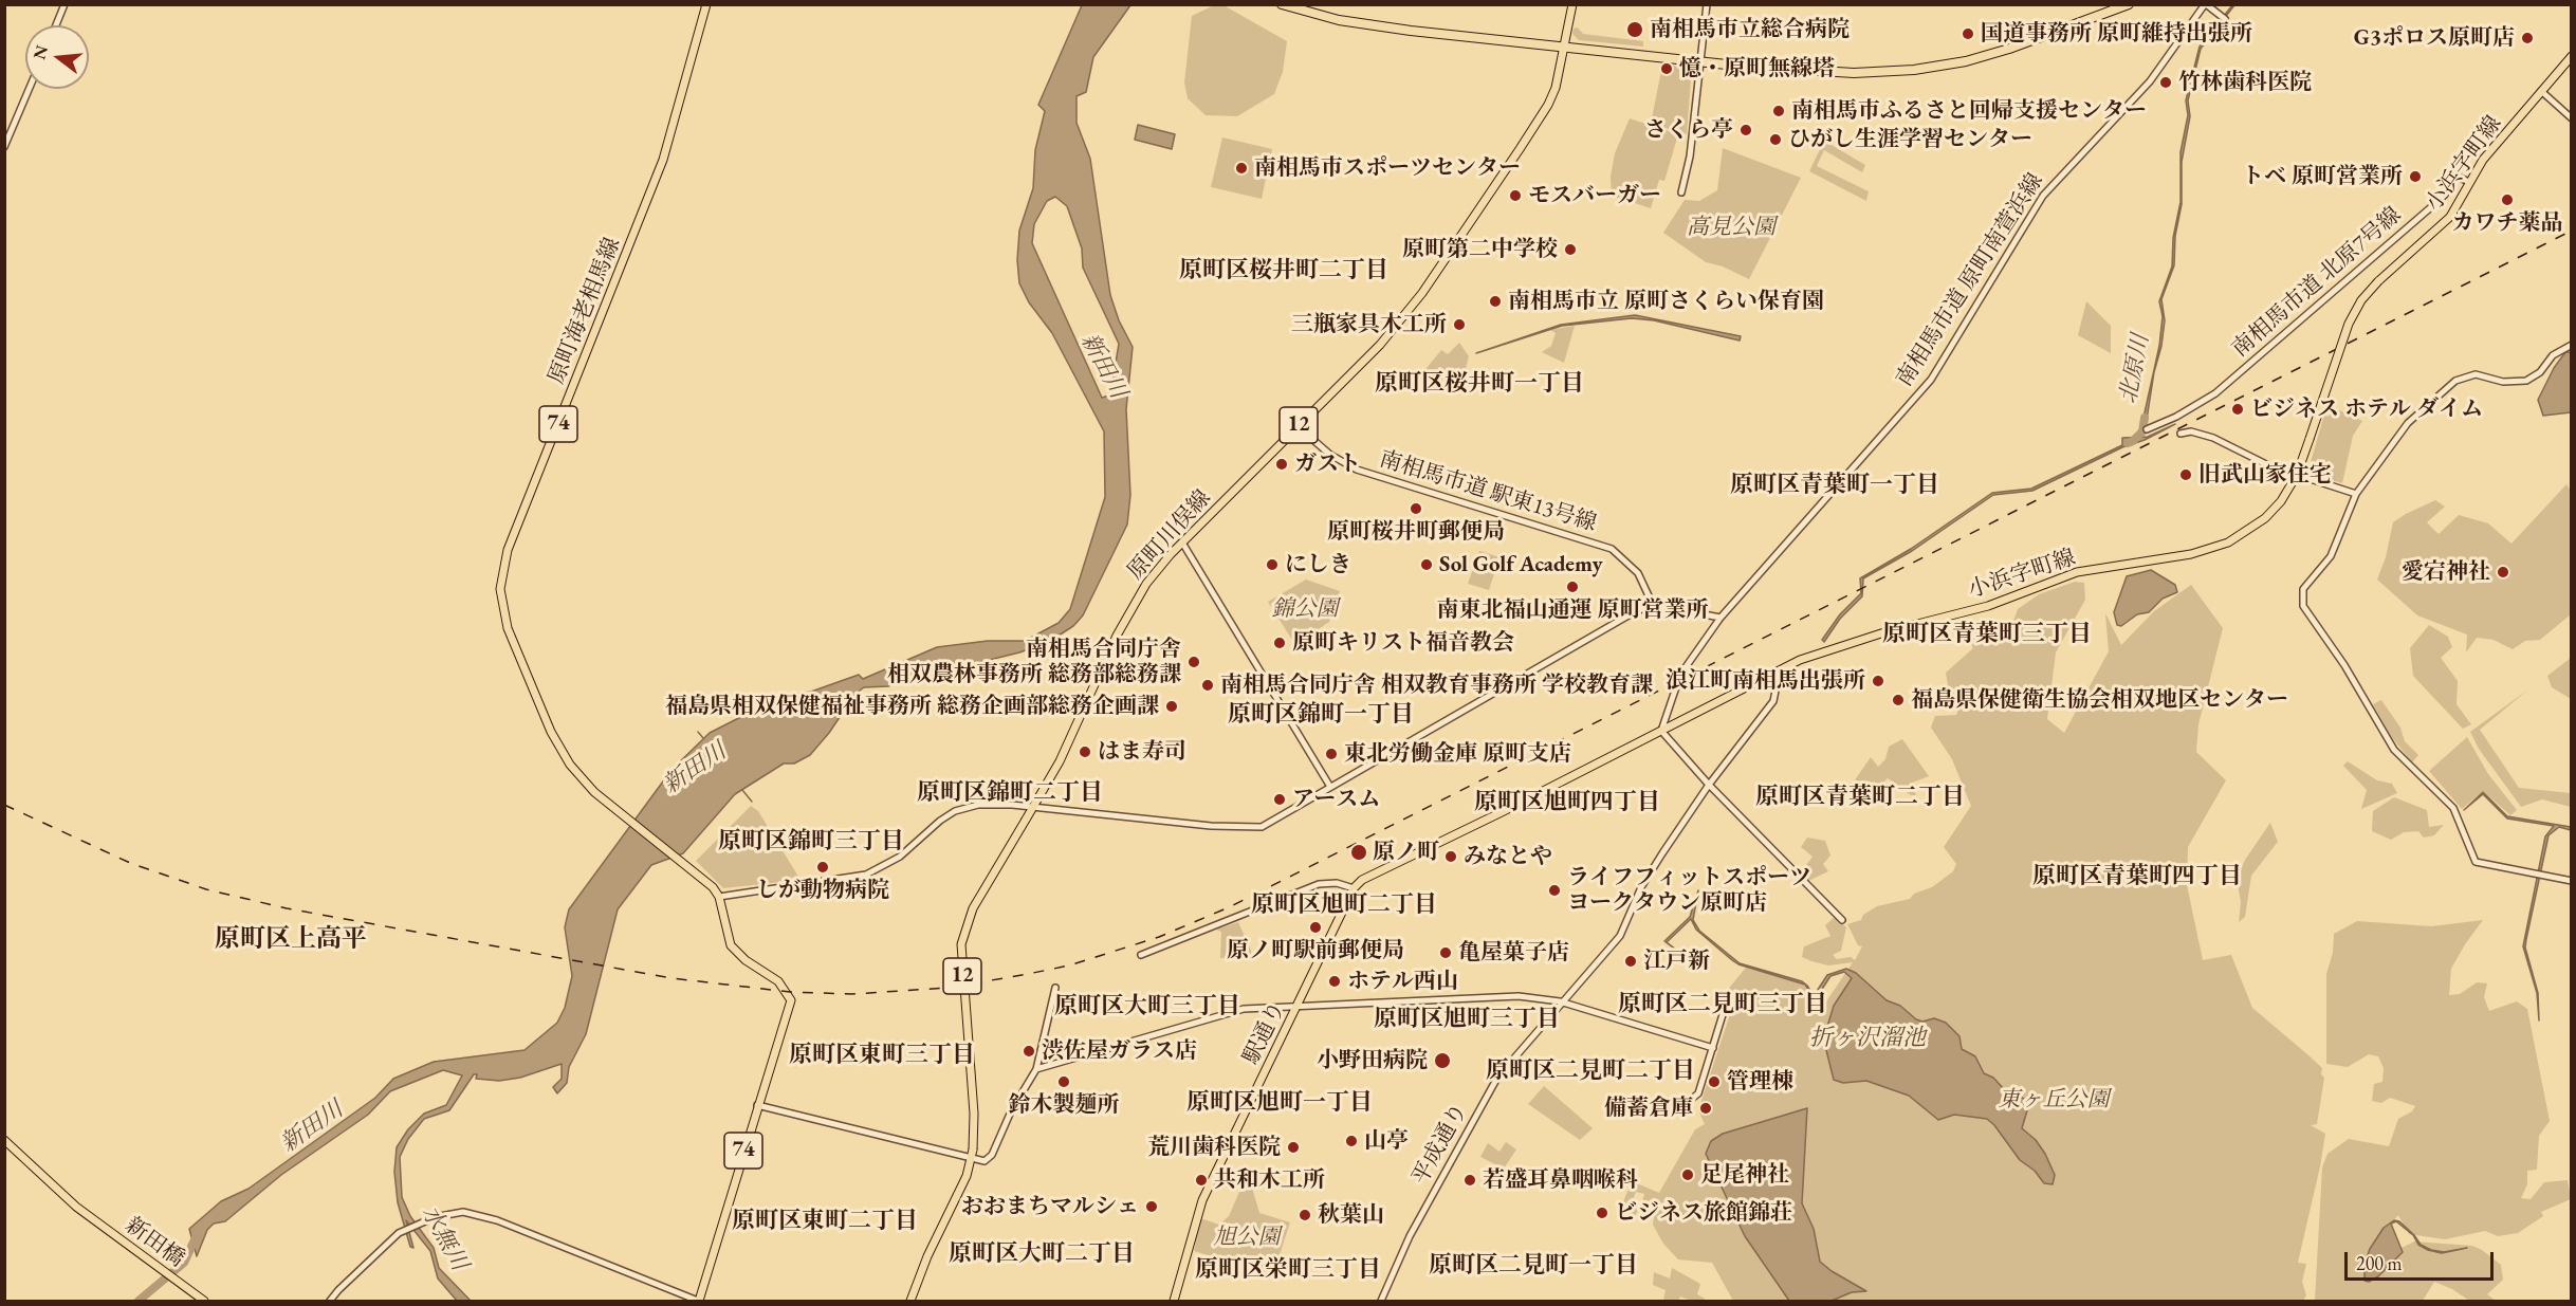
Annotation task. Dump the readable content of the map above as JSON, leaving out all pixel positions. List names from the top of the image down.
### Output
{
  "streets": {
    "main road": [
      "小浜字町線",
      "原町海老相馬線",
      "74",
      "12",
      "原町川俣線",
      "駅通り",
      "新田橋"
    ],
    "street": [
      "南相馬市道 原町南萱浜線",
      "南相馬市道 北原7号線",
      "南相馬市道 駅東13号線",
      "平成通り"
    ]
  },
  "crossings": [
    ["小浜字町線", "南相馬市道 原町南萱浜線"],
    ["小浜字町線", "南相馬市道 北原7号線"],
    ["小浜字町線", "駅通り"],
    ["小浜字町線", "平成通り"],
    ["原町海老相馬線", "74"],
    ["南相馬市道 駅東13号線", "原町川俣線"]
  ],
  "districts": [
    "原町区桜井町二丁目",
    "原町区桜井町一丁目",
    "原町区青葉町一丁目",
    "原町区青葉町三丁目",
    "原町区錦町一丁目",
    "原町区錦町二丁目",
    "原町区青葉町二丁目",
    "原町区旭町四丁目",
    "原町区錦町三丁目",
    "原町区青葉町四丁目",
    "原町区旭町二丁目",
    "原町区上高平",
    "原町区二見町三丁目",
    "原町区大町三丁目",
    "原町区旭町三丁目",
    "原町区東町三丁目",
    "原町区二見町二丁目",
    "原町区旭町一丁目",
    "原町区東町二丁目",
    "原町区大町二丁目",
    "原町区二見町一丁目",
    "原町区栄町三丁目"
  ],
  "water": [
    "新田川",
    "北原川",
    "折ヶ沢溜池",
    "水無川"
  ],
  "parks": [
    "高見公園",
    "錦公園",
    "東ヶ丘公園",
    "旭公園"
  ],
  "places": [
    "南相馬市立総合病院",
    "国道事務所 原町維持出張所",
    "G3ポロス原町店",
    "憶・原町無線塔",
    "竹林歯科医院",
    "南相馬市ふるさと回帰支援センター",
    "さくら亭",
    "ひがし生涯学習センター",
    "南相馬市スポーツセンター",
    "トベ 原町営業所",
    "モスバーガー",
    "カワチ薬品",
    "原町第二中学校",
    "南相馬市立 原町さくらい保育園",
    "三瓶家具木工所",
    "ビジネス ホテル ダイム",
    "ガスト",
    "旧武山家住宅",
    "原町桜井町郵便局",
    "にしき",
    "Sol Golf Academy",
    "愛宕神社",
    "南東北福山通運 原町営業所",
    "原町キリスト福音教会",
    "南相馬合同庁舎 相双農林事務所 総務部総務課",
    "浪江町南相馬出張所",
    "南相馬合同庁舎 相双教育事務所 学校教育課",
    "福島県保健衛生協会相双地区センター",
    "福島県相双保健福祉事務所 総務企画部総務企画課",
    "はま寿司",
    "東北労働金庫 原町支店",
    "アースム",
    "原ノ町",
    "みなとや",
    "しが動物病院",
    "ライフフィットスポーツ ヨークタウン原町店",
    "原ノ町駅前郵便局",
    "亀屋菓子店",
    "江戸新",
    "ホテル西山",
    "渋佐屋ガラス店",
    "小野田病院",
    "鈴木製麺所",
    "管理棟",
    "備蓄倉庫",
    "山亭",
    "荒川歯科医院",
    "足尾神社",
    "共和木工所",
    "若盛耳鼻咽喉科",
    "おおまちマルシェ",
    "ビジネス旅館錦荘",
    "秋葉山"
  ],
  "scale_bar": "200 m",
  "north": "left"
}
